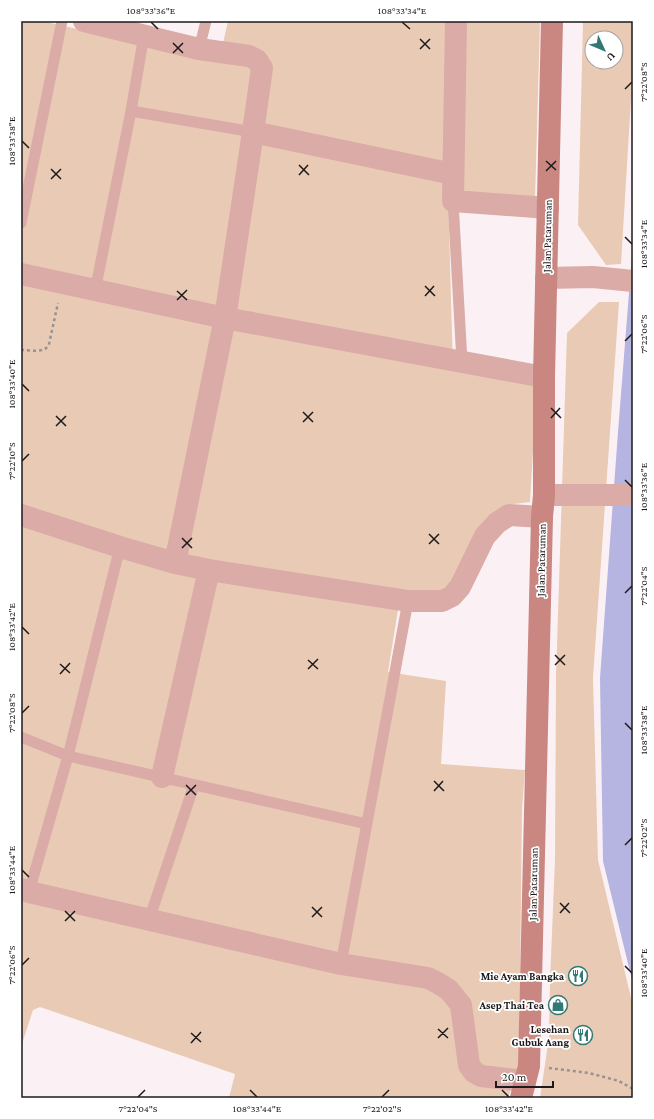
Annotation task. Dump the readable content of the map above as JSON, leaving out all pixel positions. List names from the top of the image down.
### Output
{
  "streets": {
    "street": ["Jalan Pataruman"]
  },
  "places": {
    "restaurant": ["Mie Ayam Bangka", "Lesehan Gubuk Aang"],
    "shop": ["Asep Thai Tea"]
  },
  "scale_bar": "20 m",
  "north": "bottom right",
  "coordinates": [
    "108°33'36\"E",
    "108°33'34\"E",
    "7°22'08\"S",
    "108°33'38\"E",
    "7°22'06\"S",
    "108°33'40\"E",
    "7°22'10\"S",
    "7°22'04\"S",
    "108°33'42\"E",
    "7°22'02\"S",
    "108°33'44\"E"
  ]
}
